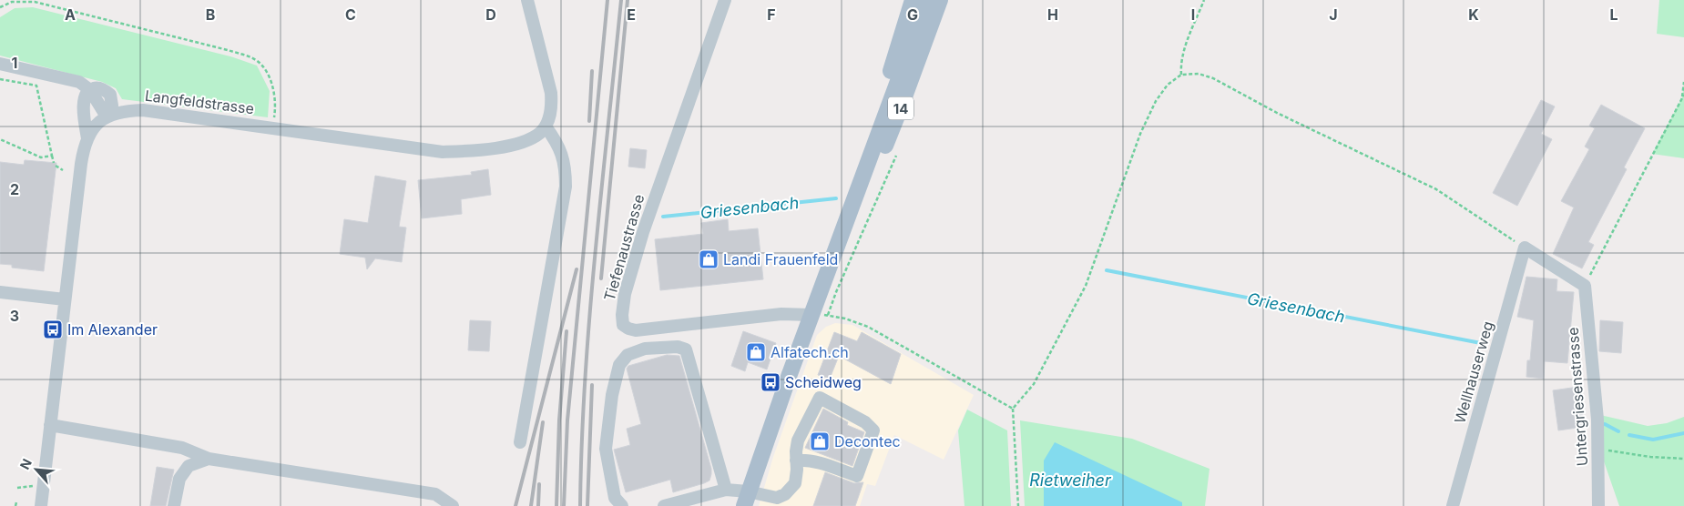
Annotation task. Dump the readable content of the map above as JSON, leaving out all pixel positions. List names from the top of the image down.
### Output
{
  "streets": {
    "main road": ["14"],
    "street": [
      "Langfeldstrasse",
      "Tiefenaustrasse",
      "Wellhauserweg",
      "Untergriesenstrasse"
    ]
  },
  "water": ["Griesenbach", "Rietweiher"],
  "places": {
    "shop": ["Landi Frauenfeld", "Alfatech.ch", "Decontec"],
    "bus stop": ["Im Alexander", "Scheidweg"]
  },
  "north": "top left",
  "grid": {
    "columns": [
      "A",
      "B",
      "C",
      "D",
      "E",
      "F",
      "G",
      "H",
      "I",
      "J",
      "K",
      "L"
    ],
    "rows": ["1", "2", "3"]
  }
}
